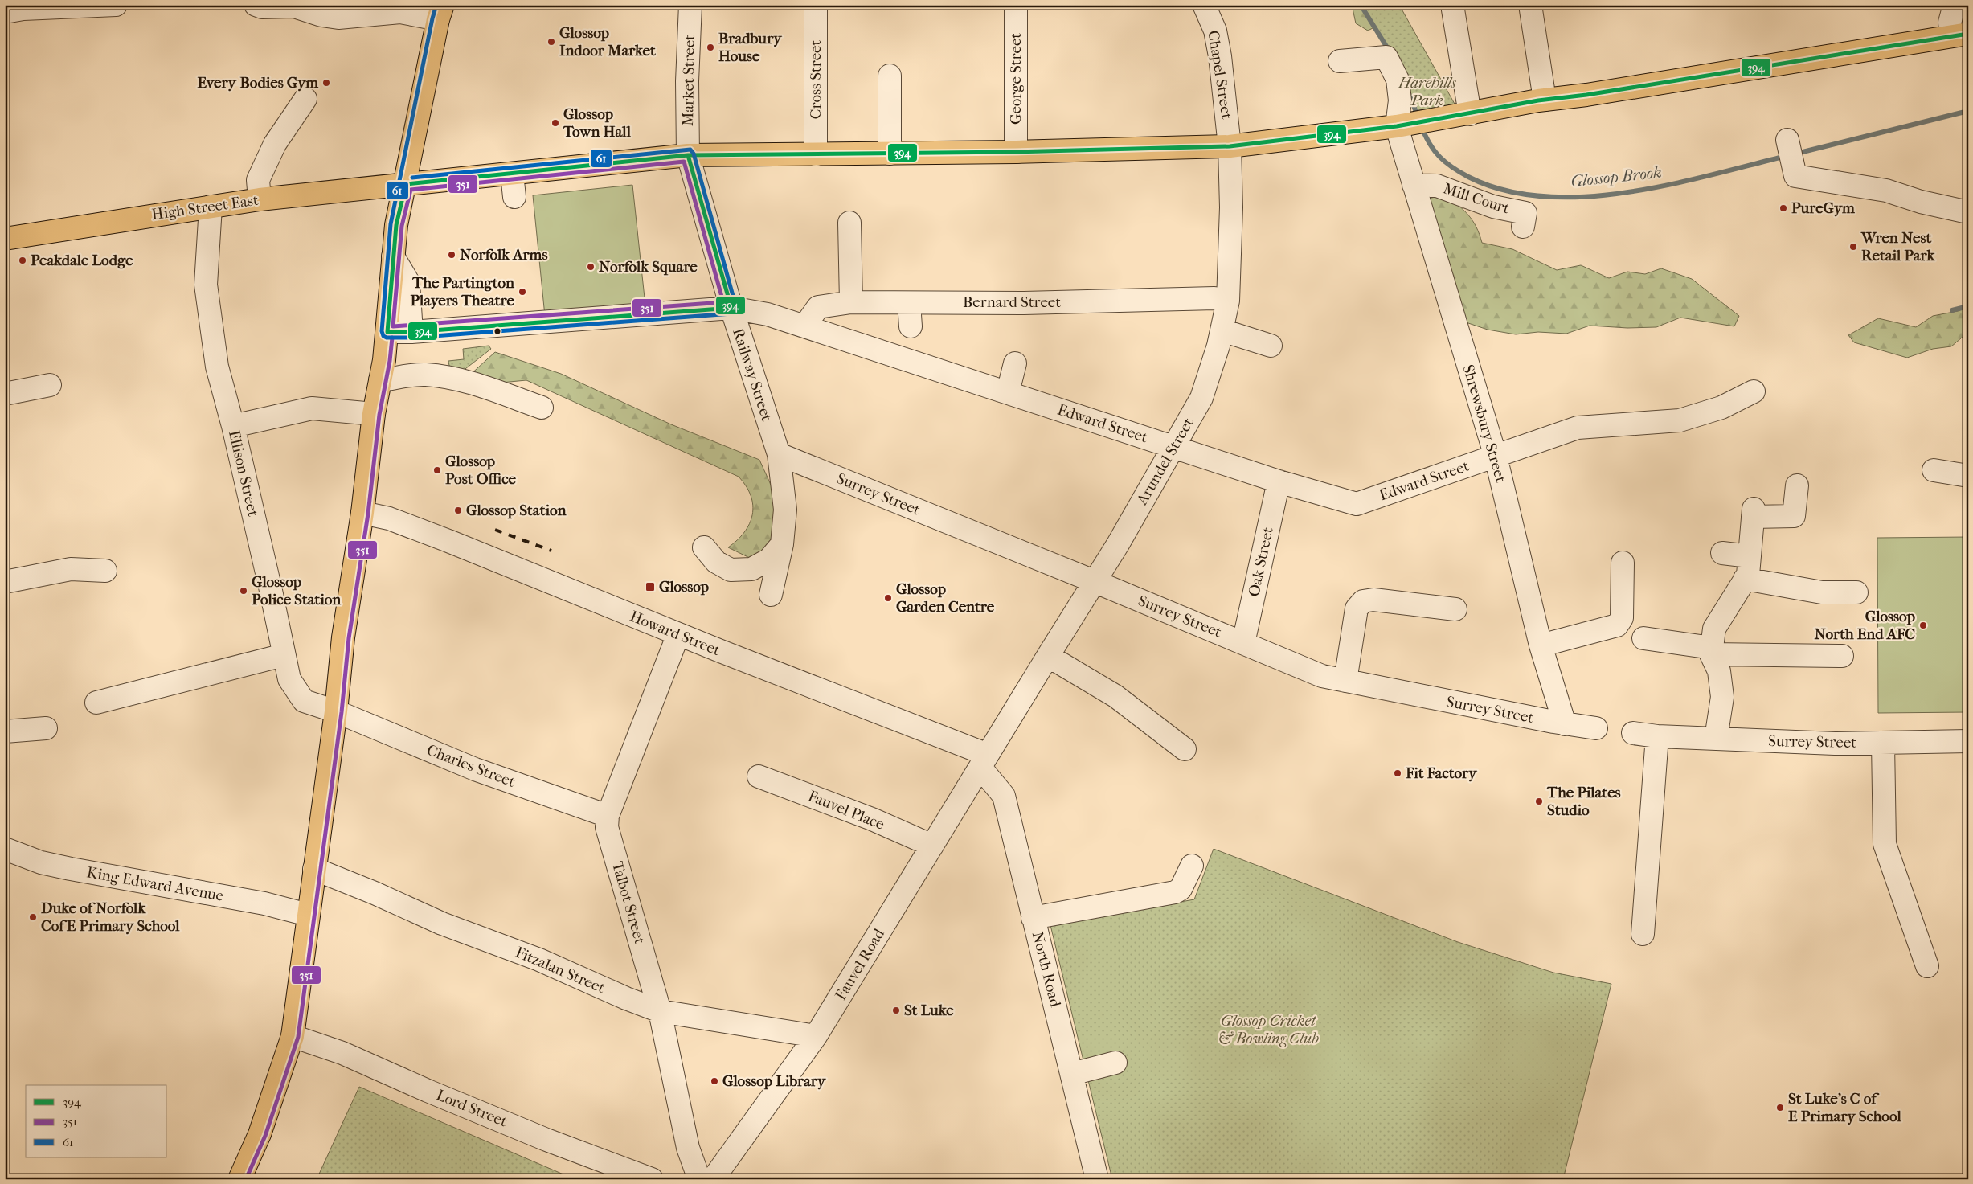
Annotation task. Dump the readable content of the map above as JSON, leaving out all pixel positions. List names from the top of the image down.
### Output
{
  "streets": {
    "main road": ["High Street East"],
    "street": [
      "Chapel Street",
      "George Street",
      "Cross Street",
      "Market Street",
      "Mill Court",
      "Bernard Street",
      "Railway Street",
      "Edward Street",
      "Shrewsbury Street",
      "Arundel Street",
      "Ellison Street",
      "Surrey Street",
      "Oak Street",
      "Howard Street",
      "Charles Street",
      "Fauvel Place",
      "King Edward Avenue",
      "Talbot Street",
      "Fauvel Road",
      "North Road",
      "Fitzalan Street",
      "Lord Street"
    ]
  },
  "crossings": [
    ["Chapel Street", "High Street East"],
    ["Chapel Street", "Arundel Street"],
    ["George Street", "High Street East"],
    ["Cross Street", "High Street East"],
    ["Market Street", "High Street East"],
    ["Market Street", "Railway Street"],
    ["Mill Court", "Shrewsbury Street"],
    ["High Street East", "Railway Street"],
    ["High Street East", "Shrewsbury Street"],
    ["High Street East", "Arundel Street"],
    ["High Street East", "Ellison Street"],
    ["Bernard Street", "Edward Street"],
    ["Bernard Street", "Arundel Street"],
    ["Railway Street", "Edward Street"],
    ["Railway Street", "Surrey Street"],
    ["Edward Street", "Shrewsbury Street"],
    ["Edward Street", "Arundel Street"],
    ["Edward Street", "Oak Street"],
    ["Shrewsbury Street", "Surrey Street"],
    ["Arundel Street", "Surrey Street"],
    ["Arundel Street", "Howard Street"],
    ["Arundel Street", "Fauvel Road"],
    ["Arundel Street", "North Road"],
    ["Ellison Street", "Charles Street"],
    ["Surrey Street", "Oak Street"],
    ["Howard Street", "Talbot Street"],
    ["Howard Street", "Fauvel Road"],
    ["Howard Street", "North Road"],
    ["Charles Street", "Talbot Street"],
    ["Fauvel Place", "Fauvel Road"],
    ["Talbot Street", "Fitzalan Street"],
    ["Fauvel Road", "North Road"],
    ["Fauvel Road", "Fitzalan Street"]
  ],
  "water": ["Glossop Brook"],
  "parks": ["Harehills Park", "Glossop Cricket & Bowling Club"],
  "places": {
    "other": [
      "Glossop Indoor Market",
      "Bradbury House",
      "Every-Bodies Gym",
      "Glossop Town Hall",
      "PureGym",
      "Wren Nest Retail Park",
      "Norfolk Arms",
      "Peakdale Lodge",
      "Norfolk Square",
      "The Partington Players Theatre",
      "Glossop Post Office",
      "Glossop Station",
      "Glossop Police Station",
      "Glossop Garden Centre",
      "Glossop North End AFC",
      "Fit Factory",
      "The Pilates Studio",
      "Duke of Norfolk CofE Primary School",
      "St Luke",
      "Glossop Library",
      "St Luke's C of E Primary School"
    ],
    "transit": ["Glossop"]
  },
  "lines": ["transit line 61", "transit line 394", "transit line 351"],
  "legend": ["394", "351", "61"]
}
